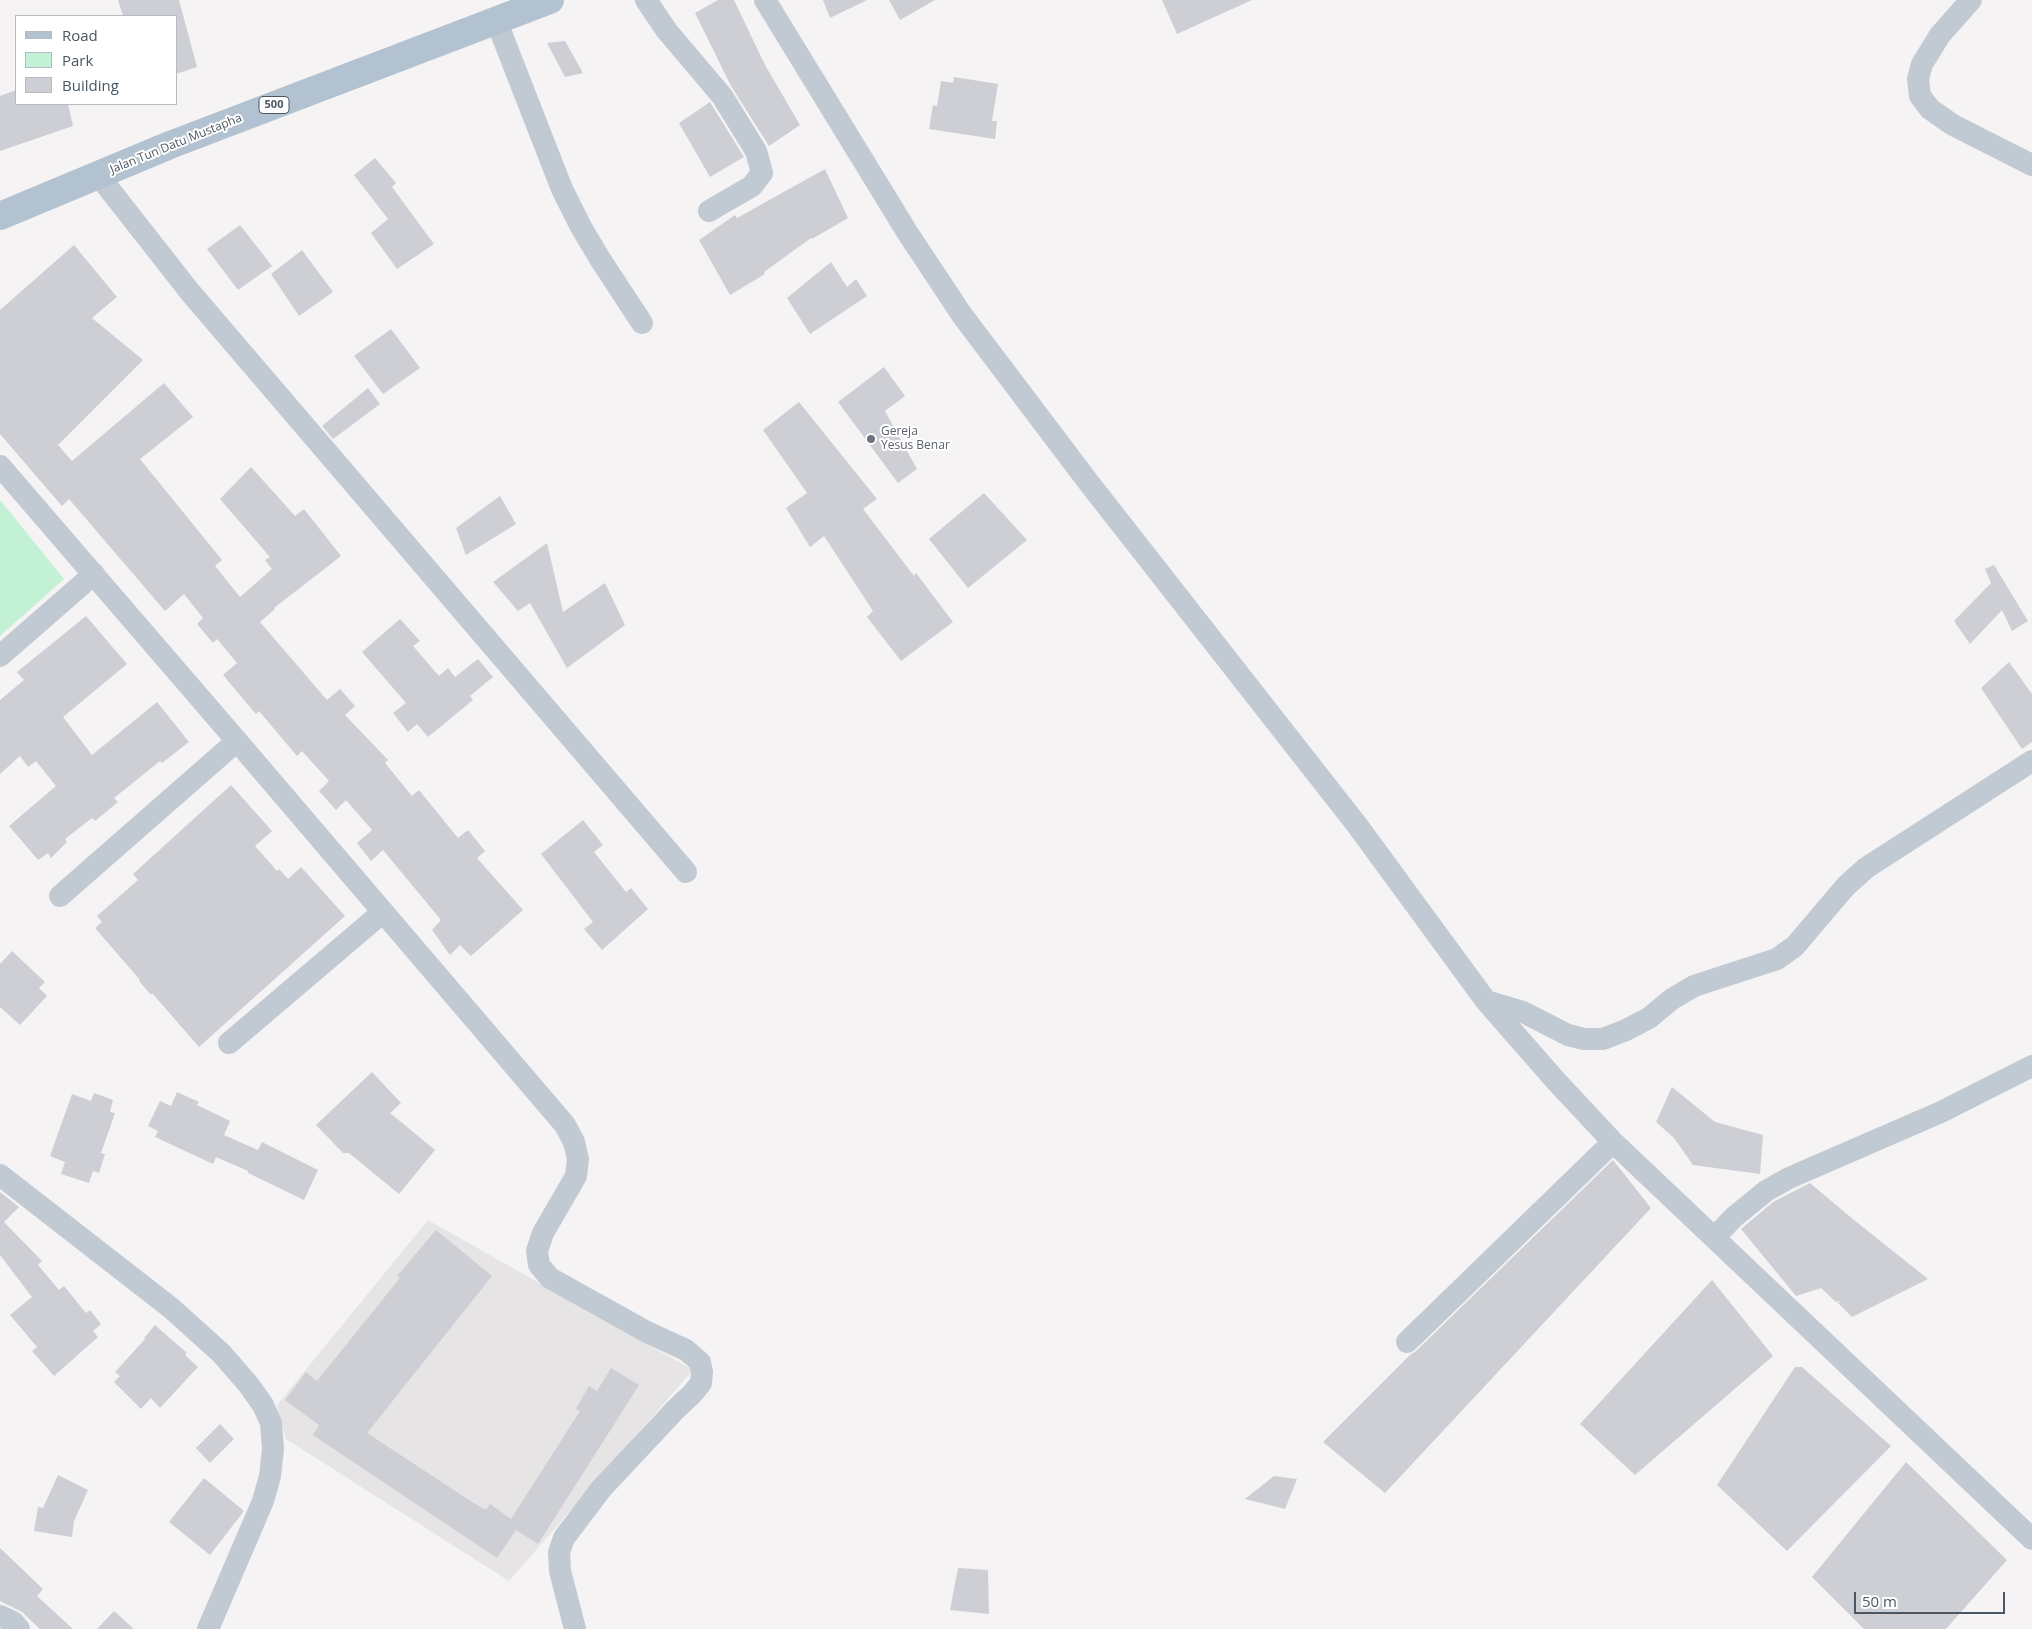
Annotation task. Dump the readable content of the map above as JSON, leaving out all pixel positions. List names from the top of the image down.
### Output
{
  "streets": {
    "main road": ["500", "Jalan Tun Datu Mustapha"]
  },
  "places": ["Gereja Yesus Benar"],
  "legend": ["Road", "Park", "Building"],
  "scale_bar": "50 m"
}
